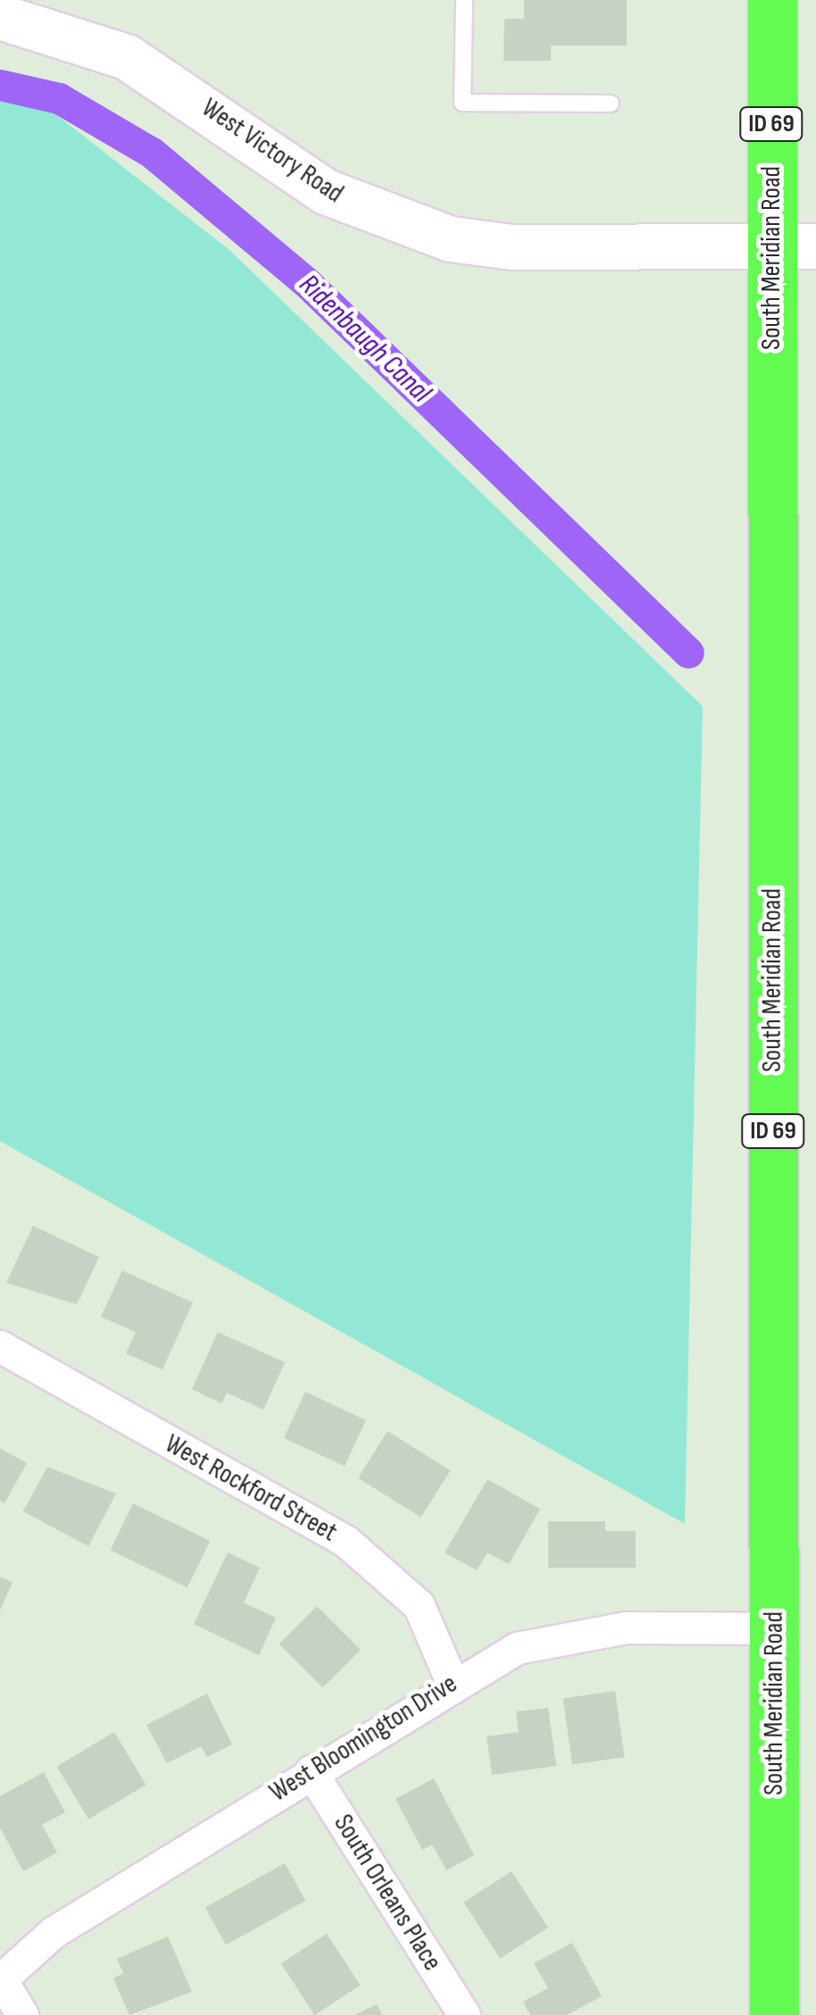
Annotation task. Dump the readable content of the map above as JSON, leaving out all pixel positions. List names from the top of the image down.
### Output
{
  "streets": {
    "main road": ["ID 69", "West Victory Road", "South Meridian Road"],
    "street": ["West Rockford Street", "West Bloomington Drive", "South Orleans Place"]
  },
  "crossings": [
    ["West Victory Road", "South Meridian Road"],
    ["South Meridian Road", "West Bloomington Drive"],
    ["West Rockford Street", "West Bloomington Drive"],
    ["West Bloomington Drive", "South Orleans Place"]
  ],
  "water": ["Ridenbaugh Canal"]
}
